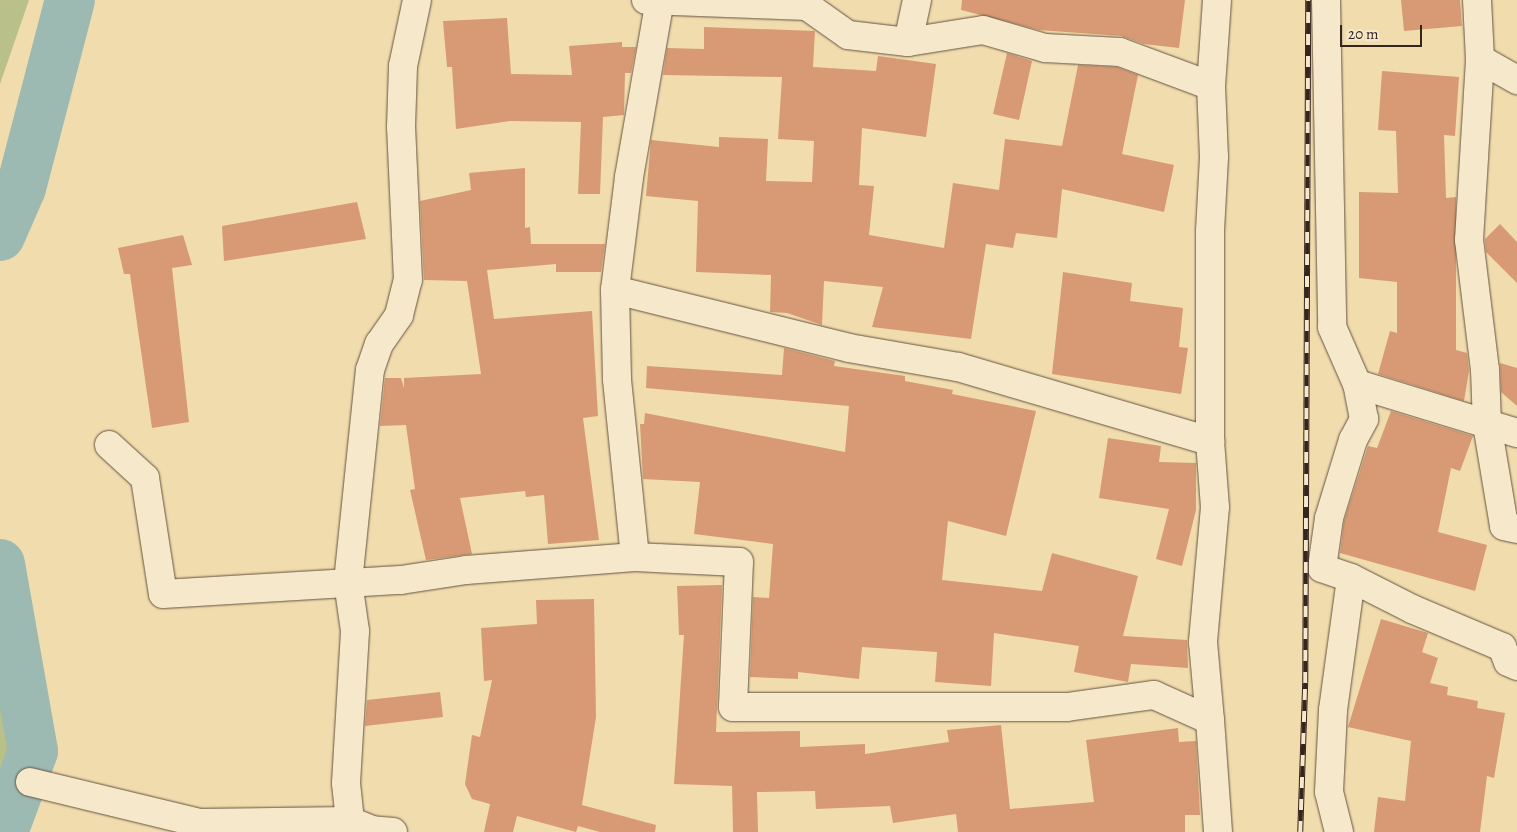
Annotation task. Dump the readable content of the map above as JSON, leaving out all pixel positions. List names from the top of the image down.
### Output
{
  "scale_bar": "20 m"
}
